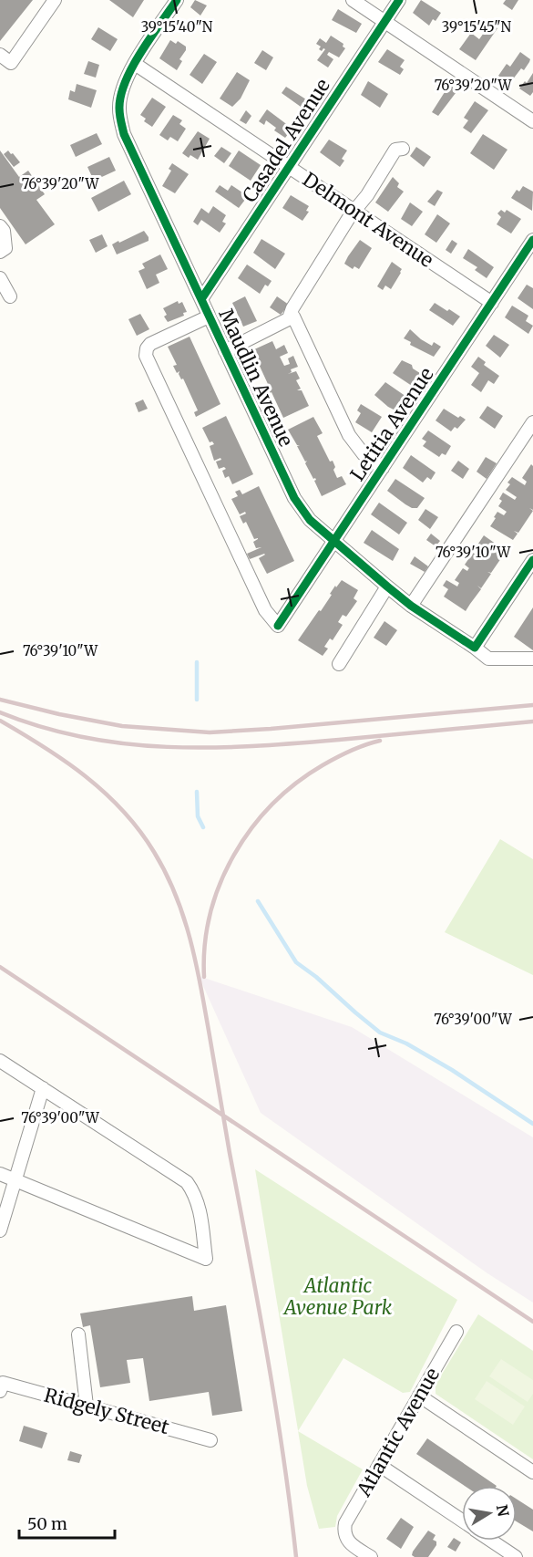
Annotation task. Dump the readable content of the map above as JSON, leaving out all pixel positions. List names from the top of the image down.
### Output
{
  "streets": {
    "street": [
      "Casadel Avenue",
      "Delmont Avenue",
      "Maudlin Avenue",
      "Letitia Avenue",
      "Ridgely Street",
      "Atlantic Avenue"
    ]
  },
  "crossings": [
    ["Casadel Avenue", "Delmont Avenue"],
    ["Casadel Avenue", "Maudlin Avenue"],
    ["Delmont Avenue", "Maudlin Avenue"],
    ["Delmont Avenue", "Letitia Avenue"],
    ["Maudlin Avenue", "Letitia Avenue"]
  ],
  "parks": ["Atlantic Avenue Park"],
  "scale_bar": "50 m",
  "north": "right",
  "coordinates": [
    "39°15'40\"N",
    "39°15'45\"N",
    "76°39'20\"W",
    "76°39'10\"W",
    "76°39'00\"W"
  ]
}
